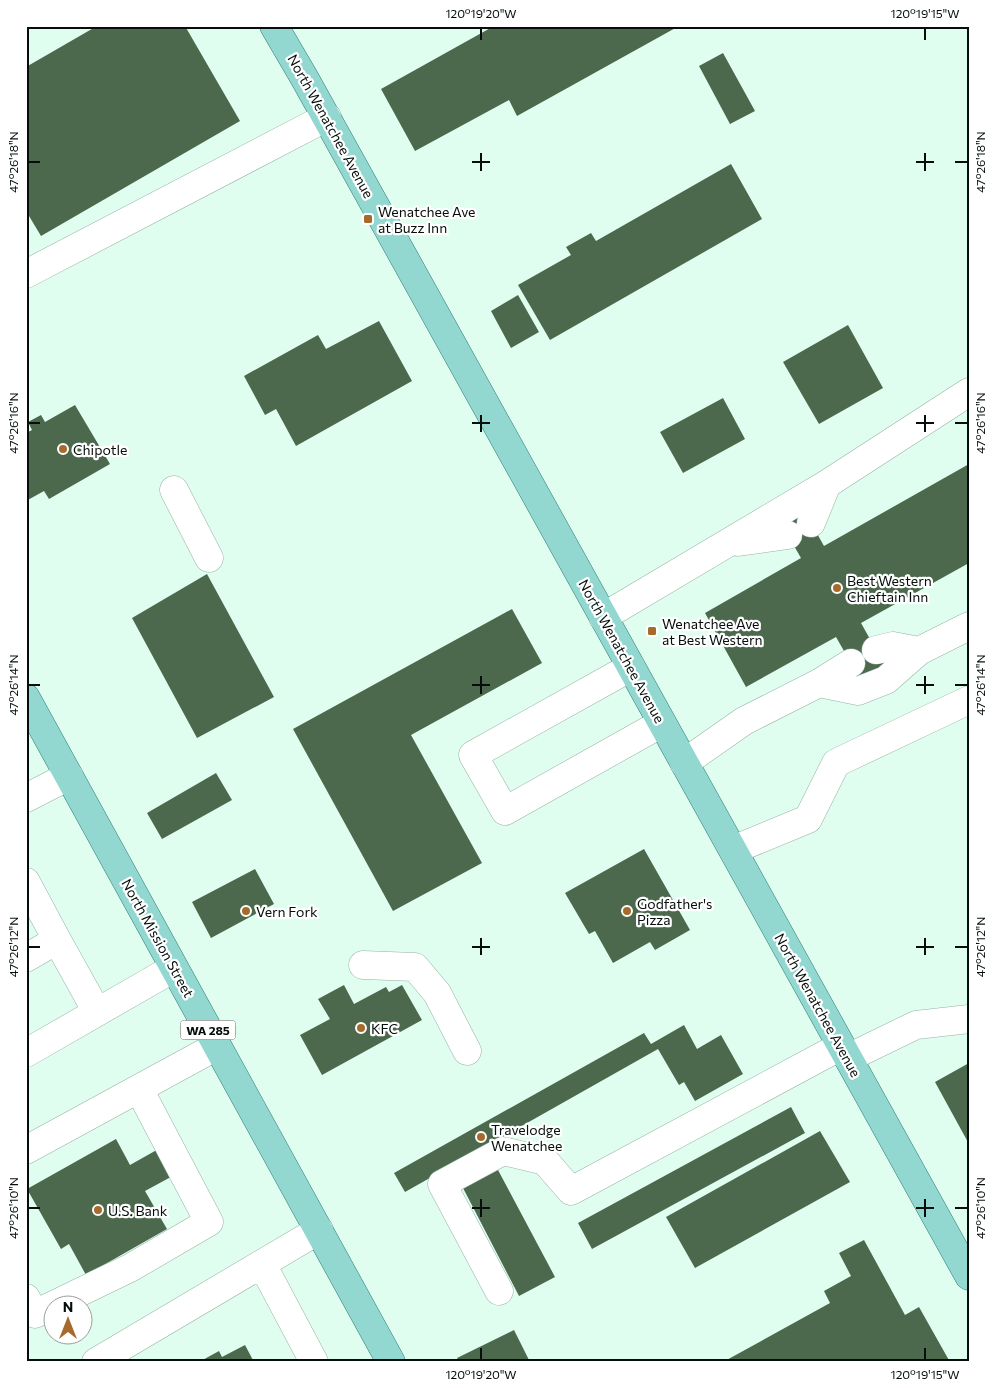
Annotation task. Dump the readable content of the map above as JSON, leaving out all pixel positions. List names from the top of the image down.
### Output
{
  "streets": {
    "main road": ["North Wenatchee Avenue", "North Mission Street", "WA 285"]
  },
  "places": {
    "transit": ["Wenatchee Ave at Buzz Inn", "Wenatchee Ave at Best Western"],
    "other": [
      "Chipotle",
      "Best Western Chieftain Inn",
      "Vern Fork",
      "Godfather's Pizza",
      "KFC",
      "Travelodge Wenatchee",
      "U.S. Bank"
    ]
  },
  "north": "top",
  "coordinates": [
    "120°19'20\"W",
    "120°19'15\"W",
    "47°26'18\"N",
    "47°26'16\"N",
    "47°26'14\"N",
    "47°26'12\"N",
    "47°26'10\"N"
  ]
}
